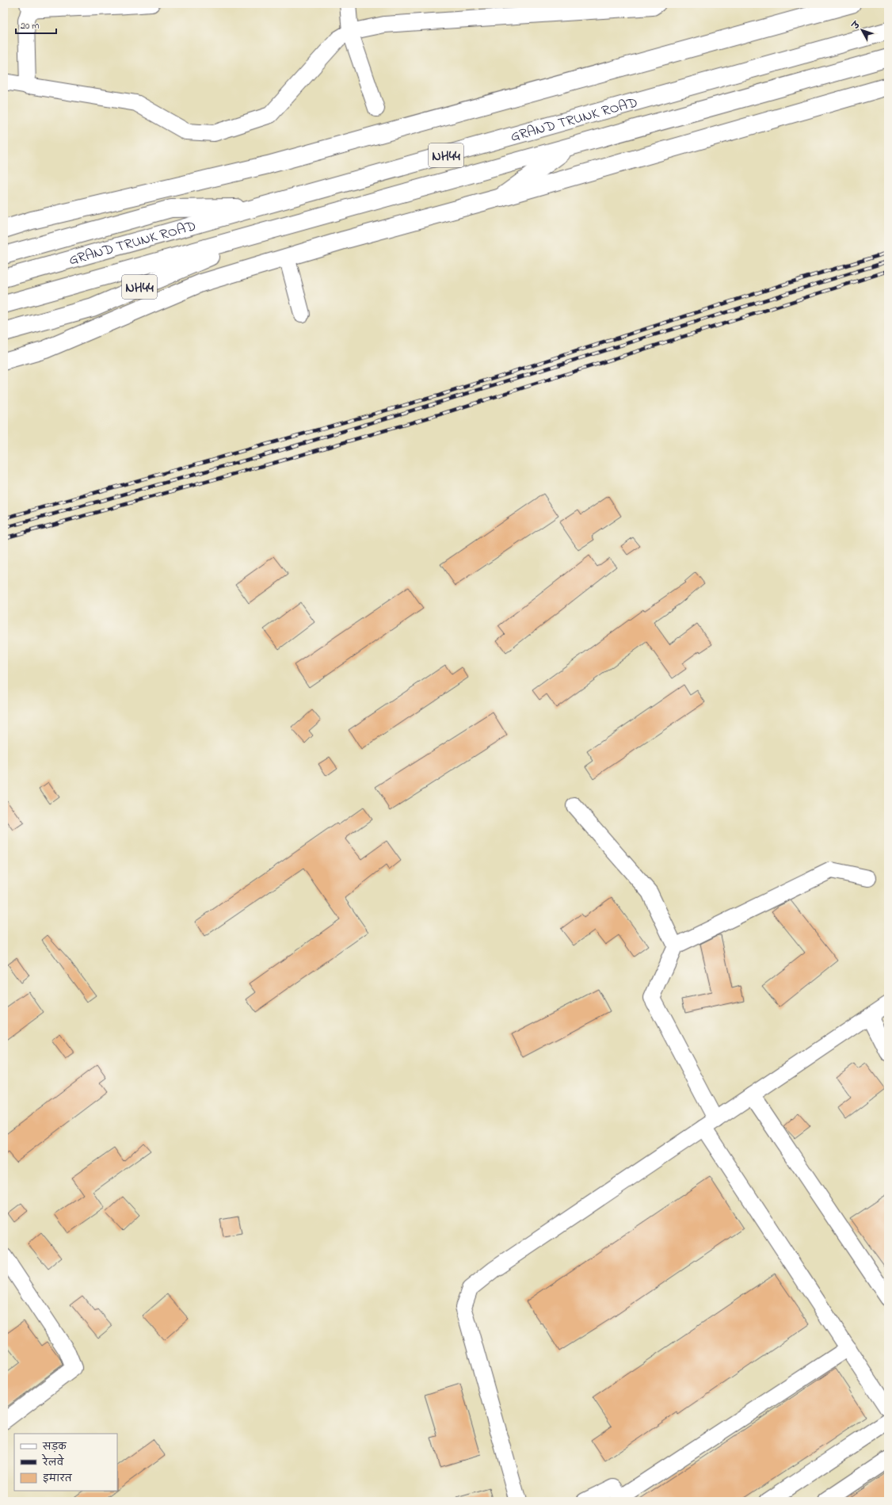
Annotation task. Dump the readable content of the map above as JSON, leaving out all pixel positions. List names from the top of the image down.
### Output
{
  "streets": {
    "main road": ["GRAND TRUNK ROAD", "NH44"]
  },
  "legend": ["सड़क", "रेलवे", "इमारत"],
  "scale_bar": "20 m",
  "north": "top left"
}
